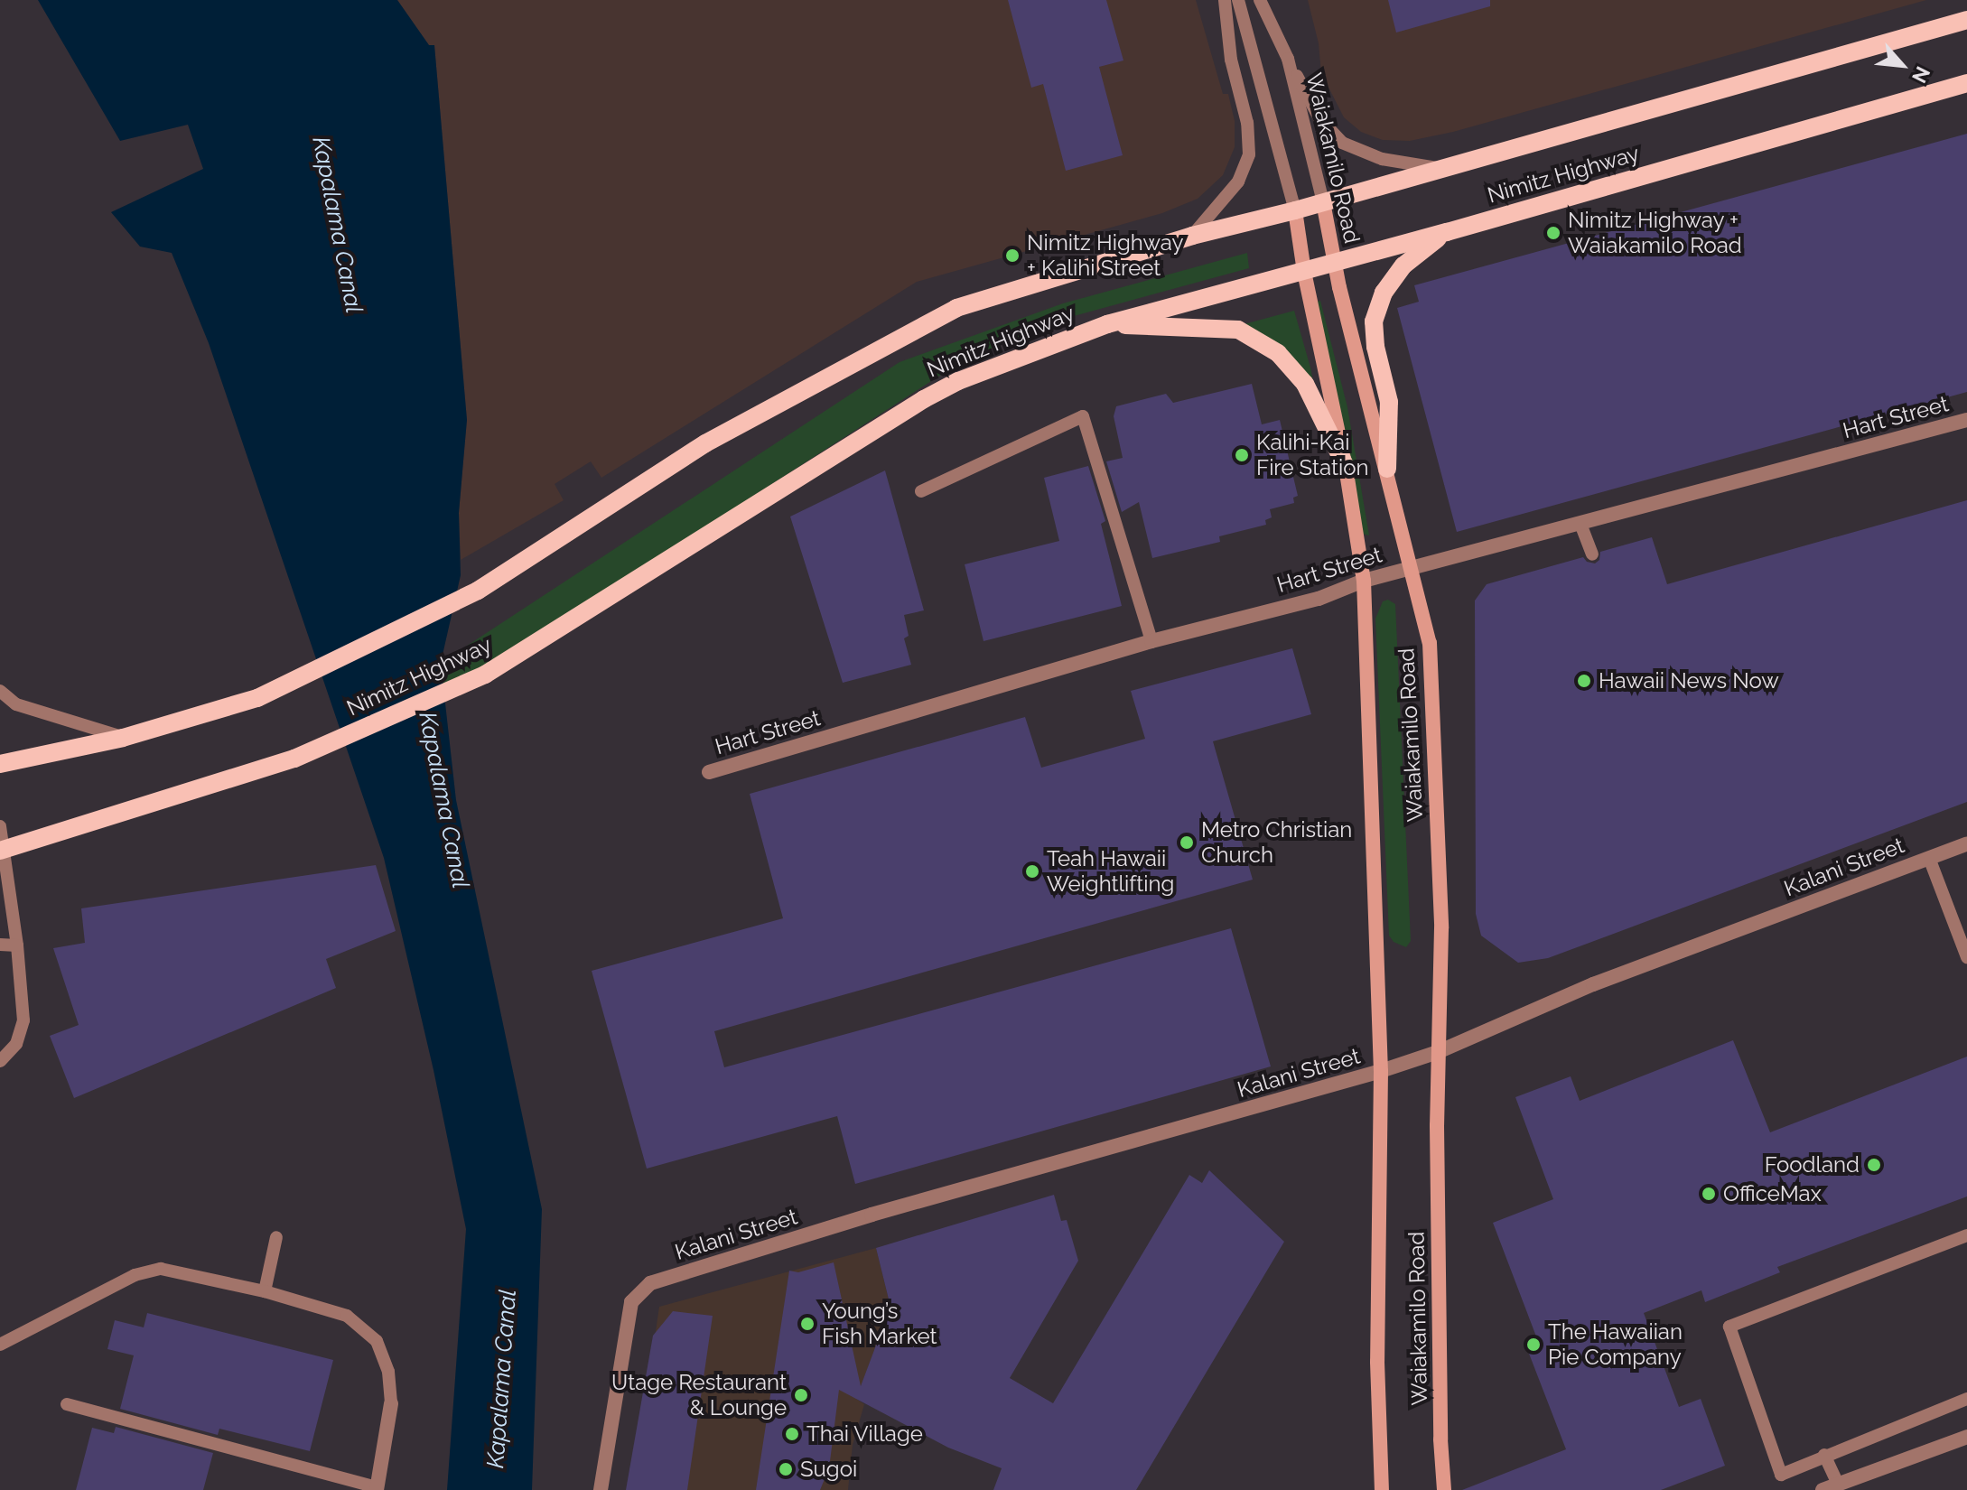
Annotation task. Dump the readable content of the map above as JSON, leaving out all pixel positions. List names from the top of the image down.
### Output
{
  "streets": {
    "main road": ["Waiakamilo Road", "Nimitz Highway"],
    "street": ["Hart Street", "Kalani Street"]
  },
  "crossings": [
    ["Waiakamilo Road", "Nimitz Highway"],
    ["Waiakamilo Road", "Hart Street"],
    ["Waiakamilo Road", "Kalani Street"]
  ],
  "water": ["Kapalama Canal"],
  "places": [
    "Nimitz Highway + Waiakamilo Road",
    "Nimitz Highway + Kalihi Street",
    "Kalihi-Kai Fire Station",
    "Hawaii News Now",
    "Metro Christian Church",
    "Teah Hawaii Weightlifting",
    "Foodland",
    "OfficeMax",
    "Young’s Fish Market",
    "The Hawaiian Pie Company",
    "Utage Restaurant & Lounge",
    "Thai Village",
    "Sugoi"
  ],
  "north": "bottom right"
}
